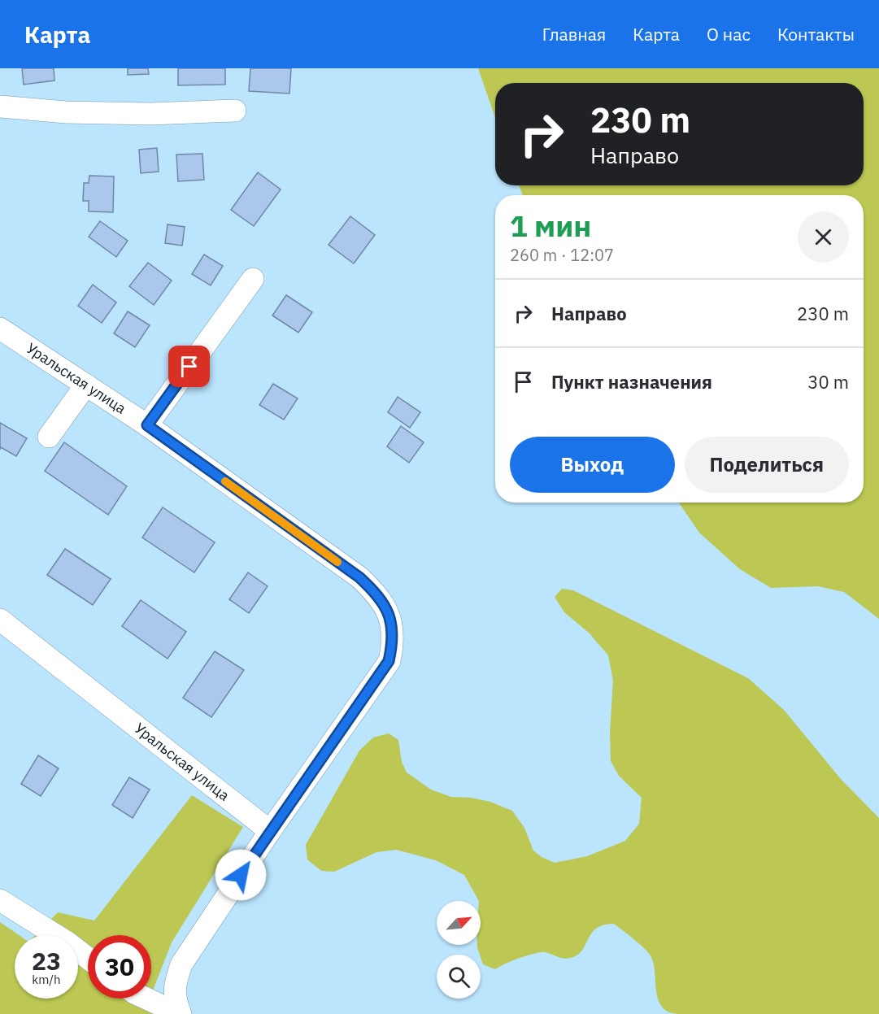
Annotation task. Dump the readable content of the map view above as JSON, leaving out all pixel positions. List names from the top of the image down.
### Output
{
  "streets": {
    "street": ["Уральская улица"]
  },
  "north": "top right",
  "page": {
    "header": "Карта",
    "nav": [
      "Главная",
      "Карта",
      "О нас",
      "Контакты"
    ],
    "turn": ["230 m", "Направо"],
    "heading": ["1 мин", "260 m · 12:07"],
    "list": [
      {
        "name": "Направо",
        "value": "230 m"
      },
      {
        "name": "Пункт назначения",
        "value": "30 m"
      }
    ],
    "buttons": ["Выход", "Поделиться"],
    "speed": "23 km/h",
    "limit": "30"
  }
}
